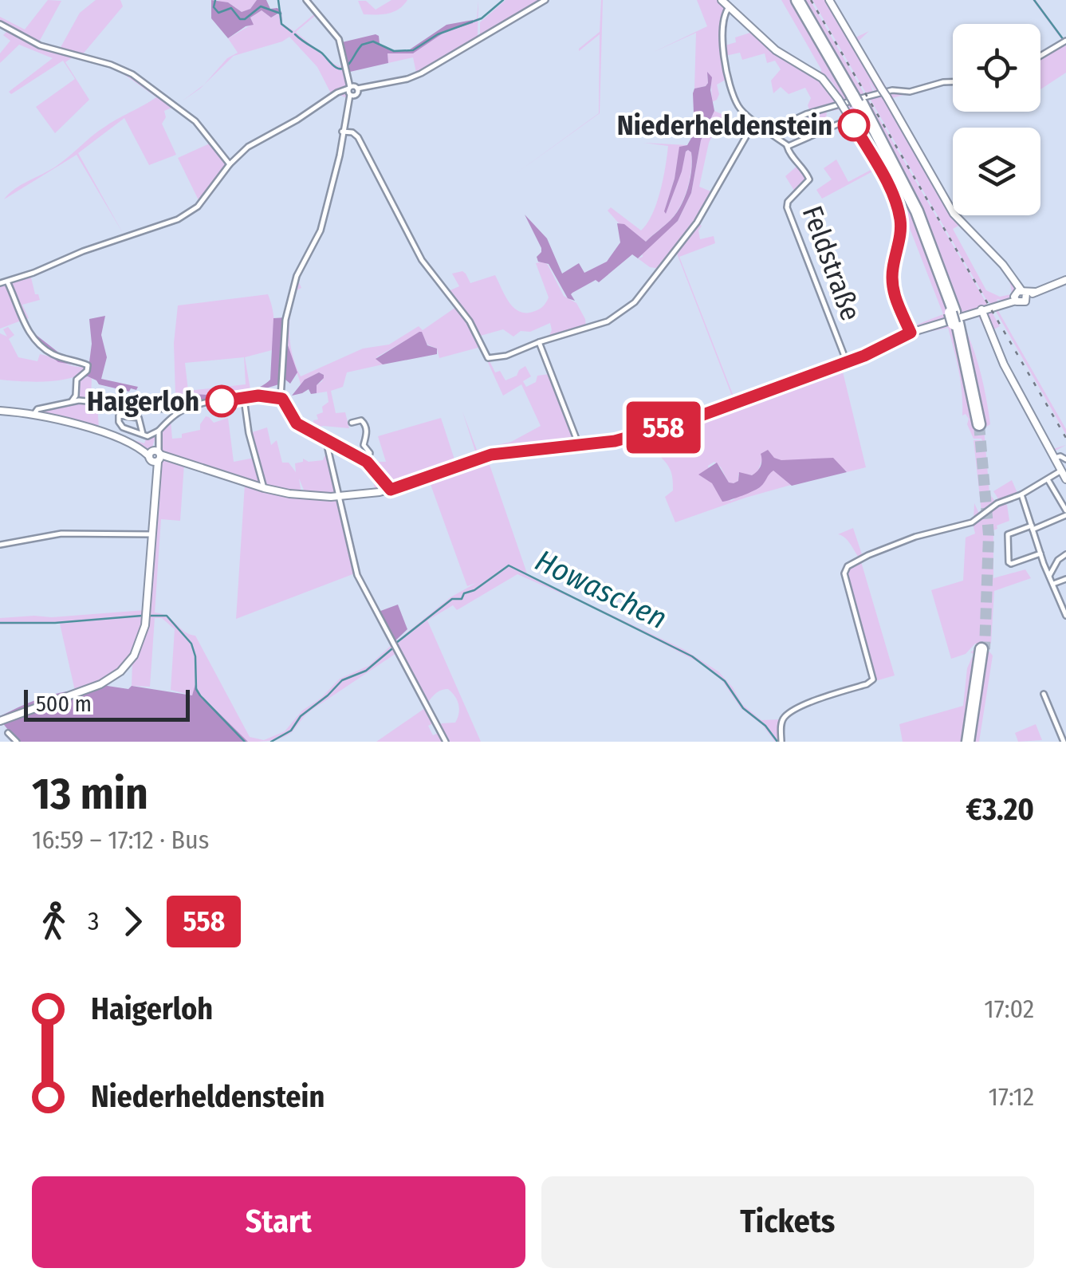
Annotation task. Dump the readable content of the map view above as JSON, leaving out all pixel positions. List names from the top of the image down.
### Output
{
  "streets": {
    "street": ["Feldstraße"]
  },
  "water": ["Howaschen"],
  "places": ["Niederheldenstein", "Haigerloh"],
  "lines": ["bus line 558"],
  "scale_bar": "500 m",
  "page": {
    "on_map": "558",
    "scale": "500 m",
    "heading": ["13 min", "16:59 – 17:12 · Bus", "€3.20"],
    "legs": ["3", "558"],
    "list": [
      {
        "name": "Haigerloh",
        "value": "17:02"
      },
      {
        "name": "Niederheldenstein",
        "value": "17:12"
      }
    ],
    "buttons": ["Start", "Tickets"]
  }
}
